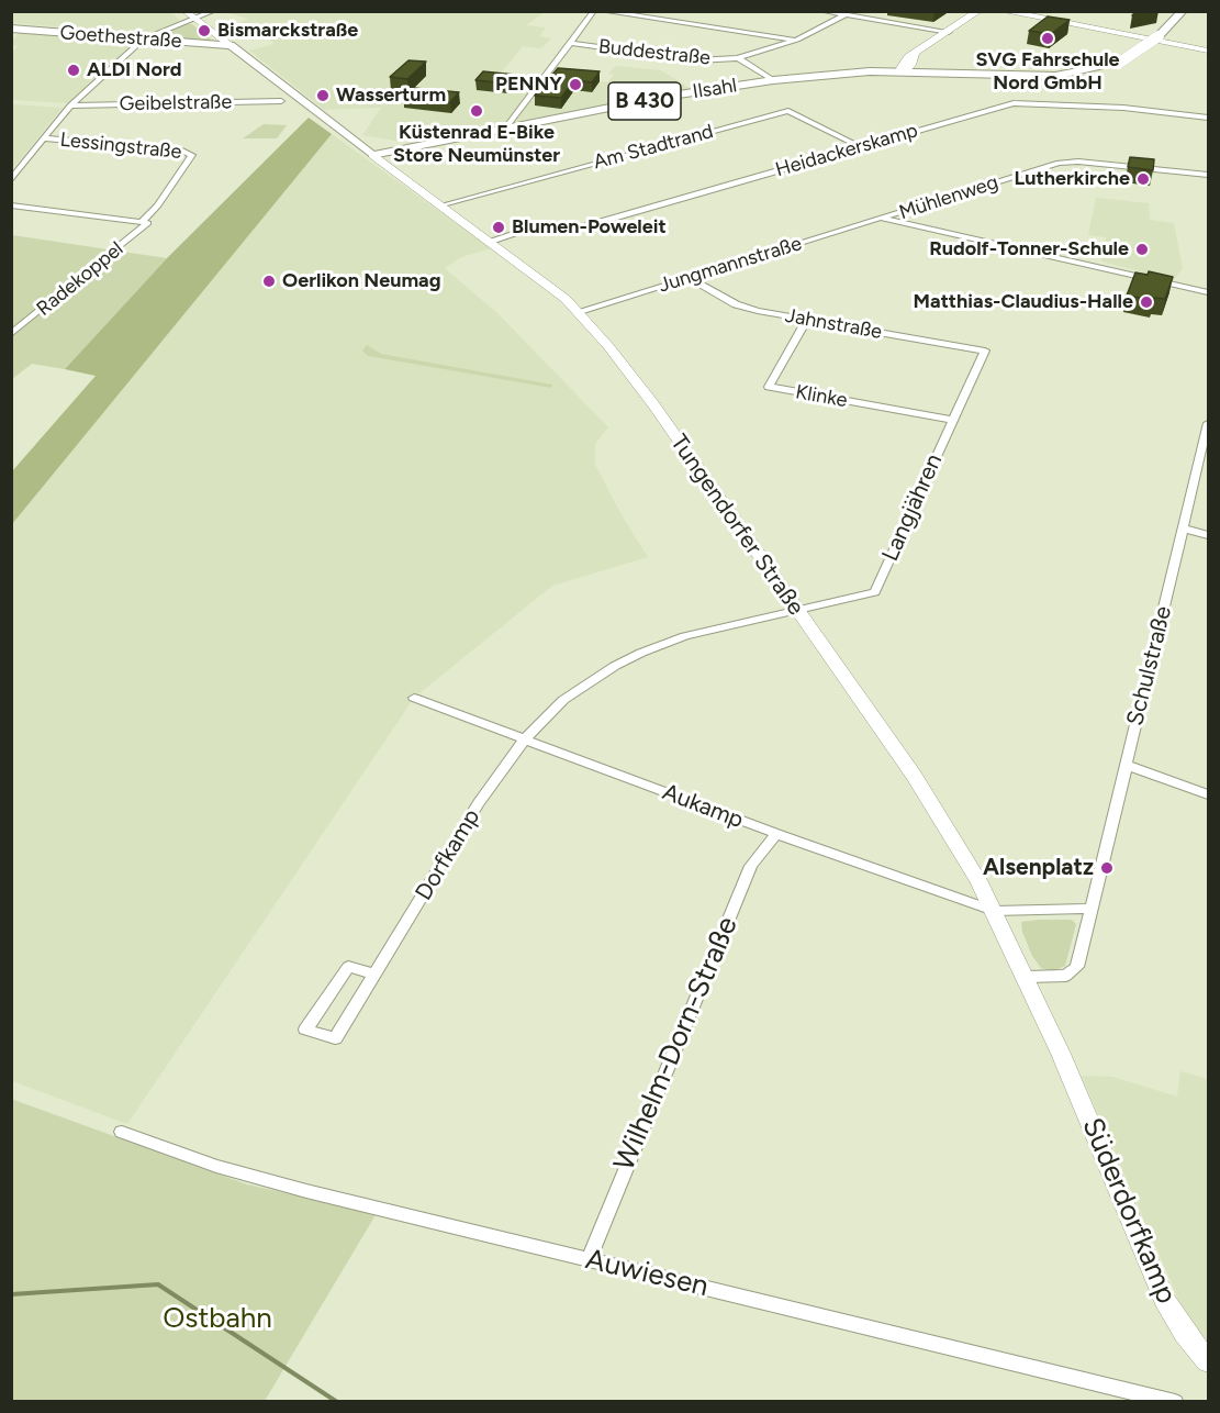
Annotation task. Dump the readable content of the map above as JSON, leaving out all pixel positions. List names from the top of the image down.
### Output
{
  "streets": {
    "main road": [
      "Goethestraße",
      "Ilsahl",
      "B 430",
      "Tungendorfer Straße",
      "Süderdorfkamp"
    ],
    "street": [
      "Buddestraße",
      "Geibelstraße",
      "Lessingstraße",
      "Am Stadtrand",
      "Heidackerskamp",
      "Mühlenweg",
      "Jungmannstraße",
      "Radekoppel",
      "Jahnstraße",
      "Klinke",
      "Langjähren",
      "Schulstraße",
      "Aukamp",
      "Dorfkamp",
      "Wilhelm-Dorn-Straße",
      "Auwiesen"
    ]
  },
  "crossings": [
    ["Buddestraße", "Ilsahl"],
    ["Ilsahl", "B 430"],
    ["Ilsahl", "Tungendorfer Straße"],
    ["Lessingstraße", "Radekoppel"],
    ["Am Stadtrand", "Heidackerskamp"],
    ["Am Stadtrand", "Tungendorfer Straße"],
    ["Heidackerskamp", "Tungendorfer Straße"],
    ["Mühlenweg", "Jungmannstraße"],
    ["Jungmannstraße", "Jahnstraße"],
    ["Jungmannstraße", "Tungendorfer Straße"],
    ["Jahnstraße", "Klinke"],
    ["Jahnstraße", "Langjähren"],
    ["Klinke", "Langjähren"],
    ["Langjähren", "Tungendorfer Straße"],
    ["Langjähren", "Dorfkamp"],
    ["Tungendorfer Straße", "Aukamp"],
    ["Tungendorfer Straße", "Dorfkamp"],
    ["Aukamp", "Dorfkamp"],
    ["Aukamp", "Wilhelm-Dorn-Straße"],
    ["Wilhelm-Dorn-Straße", "Auwiesen"]
  ],
  "parks": ["Ostbahn"],
  "places": [
    "Bismarckstraße",
    "SVG Fahrschule Nord GmbH",
    "ALDI Nord",
    "PENNY",
    "Wasserturm",
    "Küstenrad E-Bike Store Neumünster",
    "Lutherkirche",
    "Blumen-Poweleit",
    "Rudolf-Tonner-Schule",
    "Oerlikon Neumag",
    "Matthias-Claudius-Halle",
    "Alsenplatz"
  ]
}
